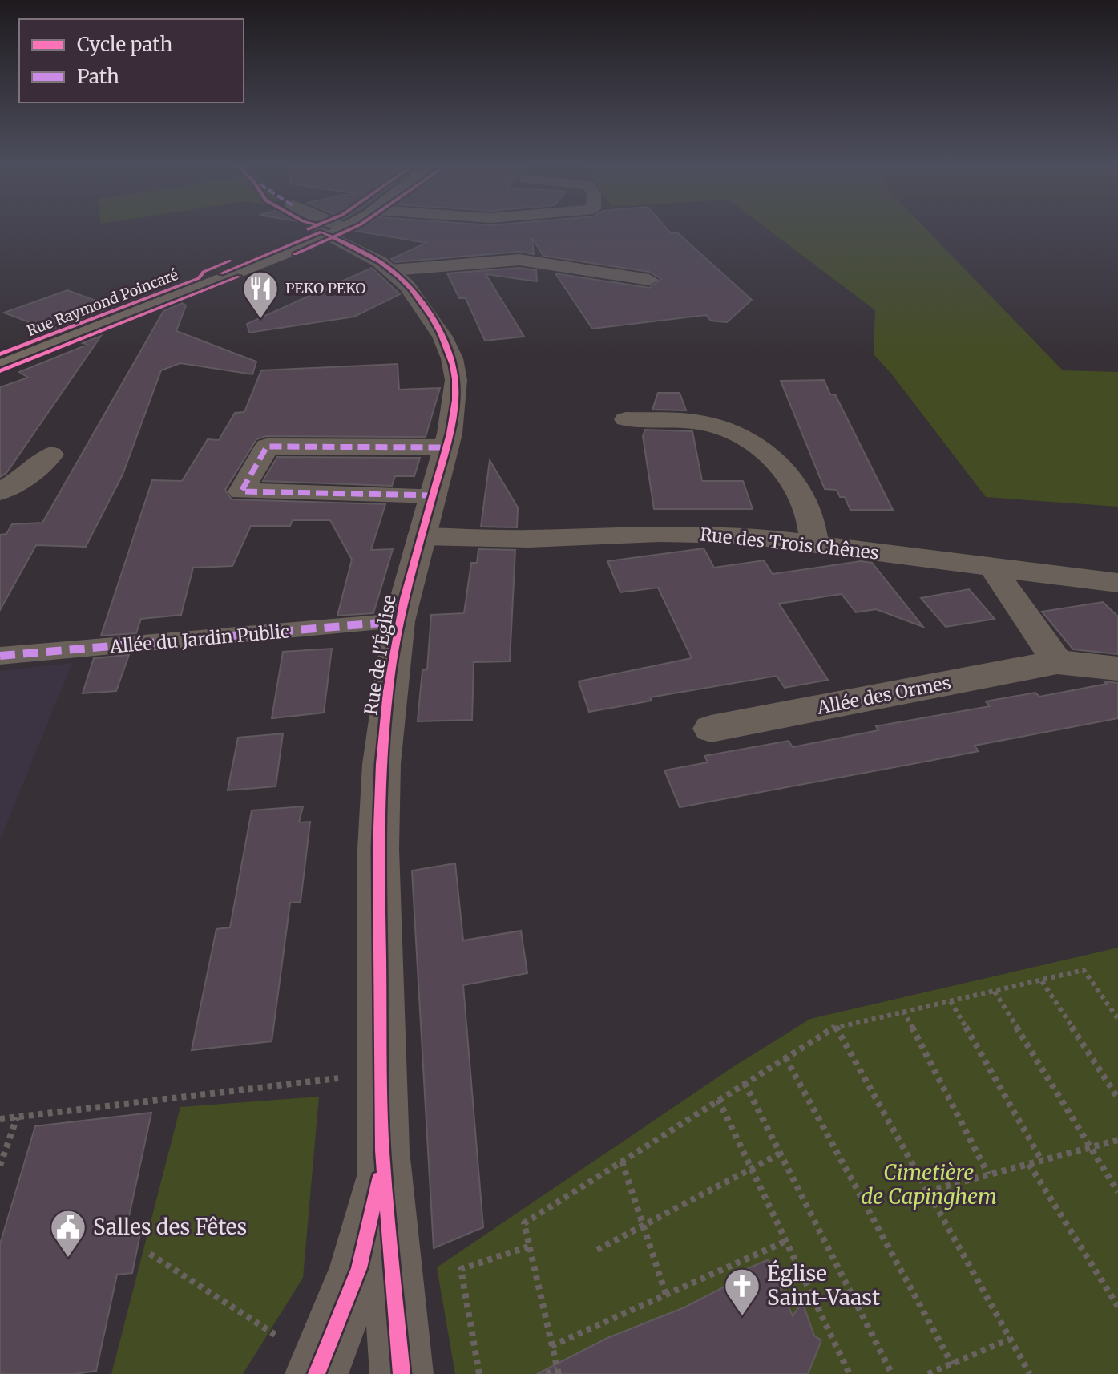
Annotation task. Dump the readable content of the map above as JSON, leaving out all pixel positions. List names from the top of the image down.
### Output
{
  "streets": {
    "main road": ["Rue Raymond Poincaré"],
    "street": [
      "Rue des Trois Chênes",
      "Allée du Jardin Public",
      "Rue de l'Église",
      "Allée des Ormes"
    ]
  },
  "crossings": [
    ["Rue Raymond Poincaré", "Rue de l'Église"],
    ["Rue des Trois Chênes", "Rue de l'Église"],
    ["Allée du Jardin Public", "Rue de l'Église"]
  ],
  "parks": ["Cimetière de Capinghem"],
  "places": {
    "restaurant": ["PEKO PEKO"],
    "public building": ["Salles des Fêtes"],
    "church": ["Église Saint-Vaast"]
  },
  "legend": ["Cycle path", "Path"]
}
